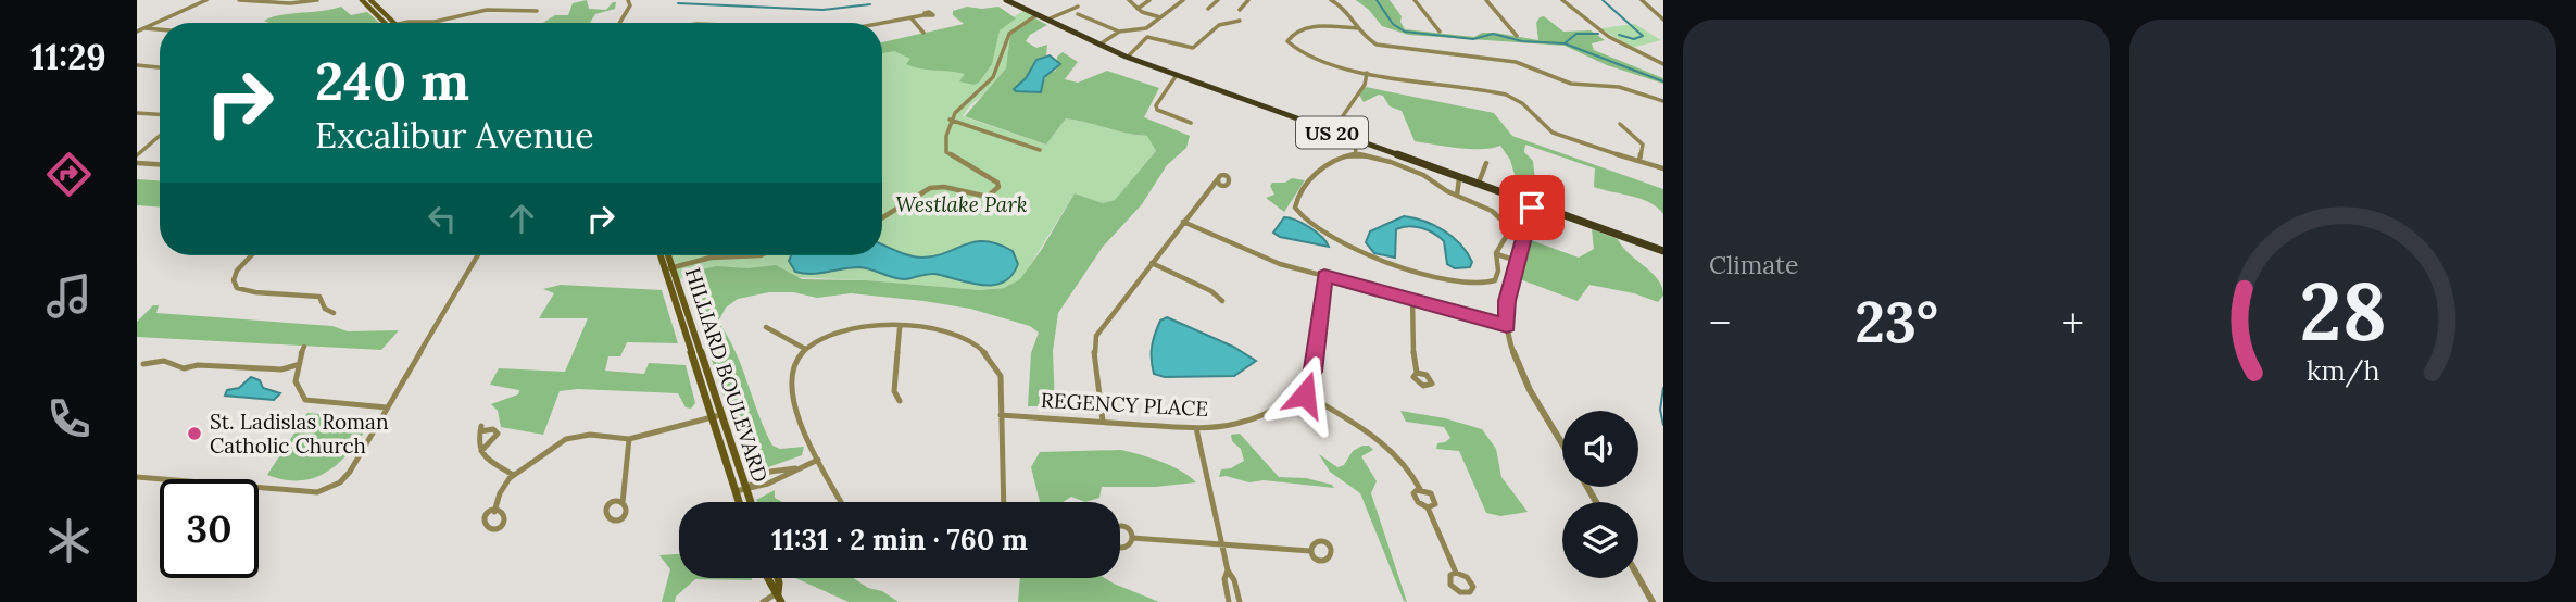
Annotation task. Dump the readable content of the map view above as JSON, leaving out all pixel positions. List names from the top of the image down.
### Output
{
  "streets": {
    "main road": ["US 20", "HILLIARD BOULEVARD"],
    "street": ["REGENCY PLACE"]
  },
  "parks": ["Westlake Park"],
  "places": ["St. Ladislas Roman Catholic Church"],
  "page": {
    "tabs": "11:29",
    "tile": "Climate",
    "turn": ["240 m", "Excalibur Avenue"],
    "heat": ["−", "23°", "+"],
    "limit": "30",
    "trip": "11:31 · 2 min · 760 m",
    "gauge": ["28", "km/h"]
  }
}
